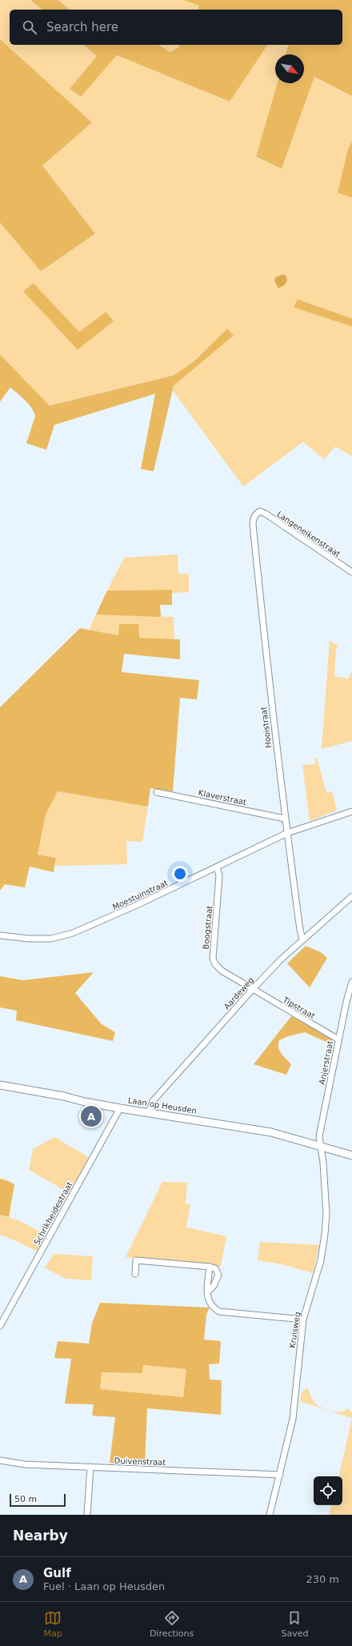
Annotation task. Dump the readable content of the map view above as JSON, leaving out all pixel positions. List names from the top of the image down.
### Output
{
  "streets": {
    "street": [
      "Langeneikenstraat",
      "Hooistraat",
      "Klaverstraat",
      "Moestuinstraat",
      "Boogstraat",
      "Aardeweg",
      "Tipstraat",
      "Anjerstraat",
      "Laan op Heusden",
      "Schrikheidestraat",
      "Kruisweg",
      "Duivenstraat"
    ]
  },
  "crossings": [
    ["Langeneikenstraat", "Hooistraat"],
    ["Hooistraat", "Klaverstraat"],
    ["Hooistraat", "Moestuinstraat"],
    ["Hooistraat", "Aardeweg"],
    ["Moestuinstraat", "Boogstraat"],
    ["Boogstraat", "Aardeweg"],
    ["Boogstraat", "Tipstraat"],
    ["Aardeweg", "Tipstraat"],
    ["Aardeweg", "Laan op Heusden"],
    ["Tipstraat", "Anjerstraat"],
    ["Anjerstraat", "Laan op Heusden"],
    ["Anjerstraat", "Kruisweg"],
    ["Laan op Heusden", "Schrikheidestraat"],
    ["Laan op Heusden", "Kruisweg"],
    ["Kruisweg", "Duivenstraat"]
  ],
  "scale_bar": "50 m",
  "north": "bottom right",
  "page": {
    "search": "Search here",
    "pins": "A",
    "scale": "50 m",
    "heading": "Nearby",
    "list": [
      {
        "mark": "A",
        "name": "Gulf",
        "note": "Fuel · Laan op Heusden",
        "value": "230 m"
      }
    ],
    "nav": ["Map", "Directions", "Saved"]
  }
}
